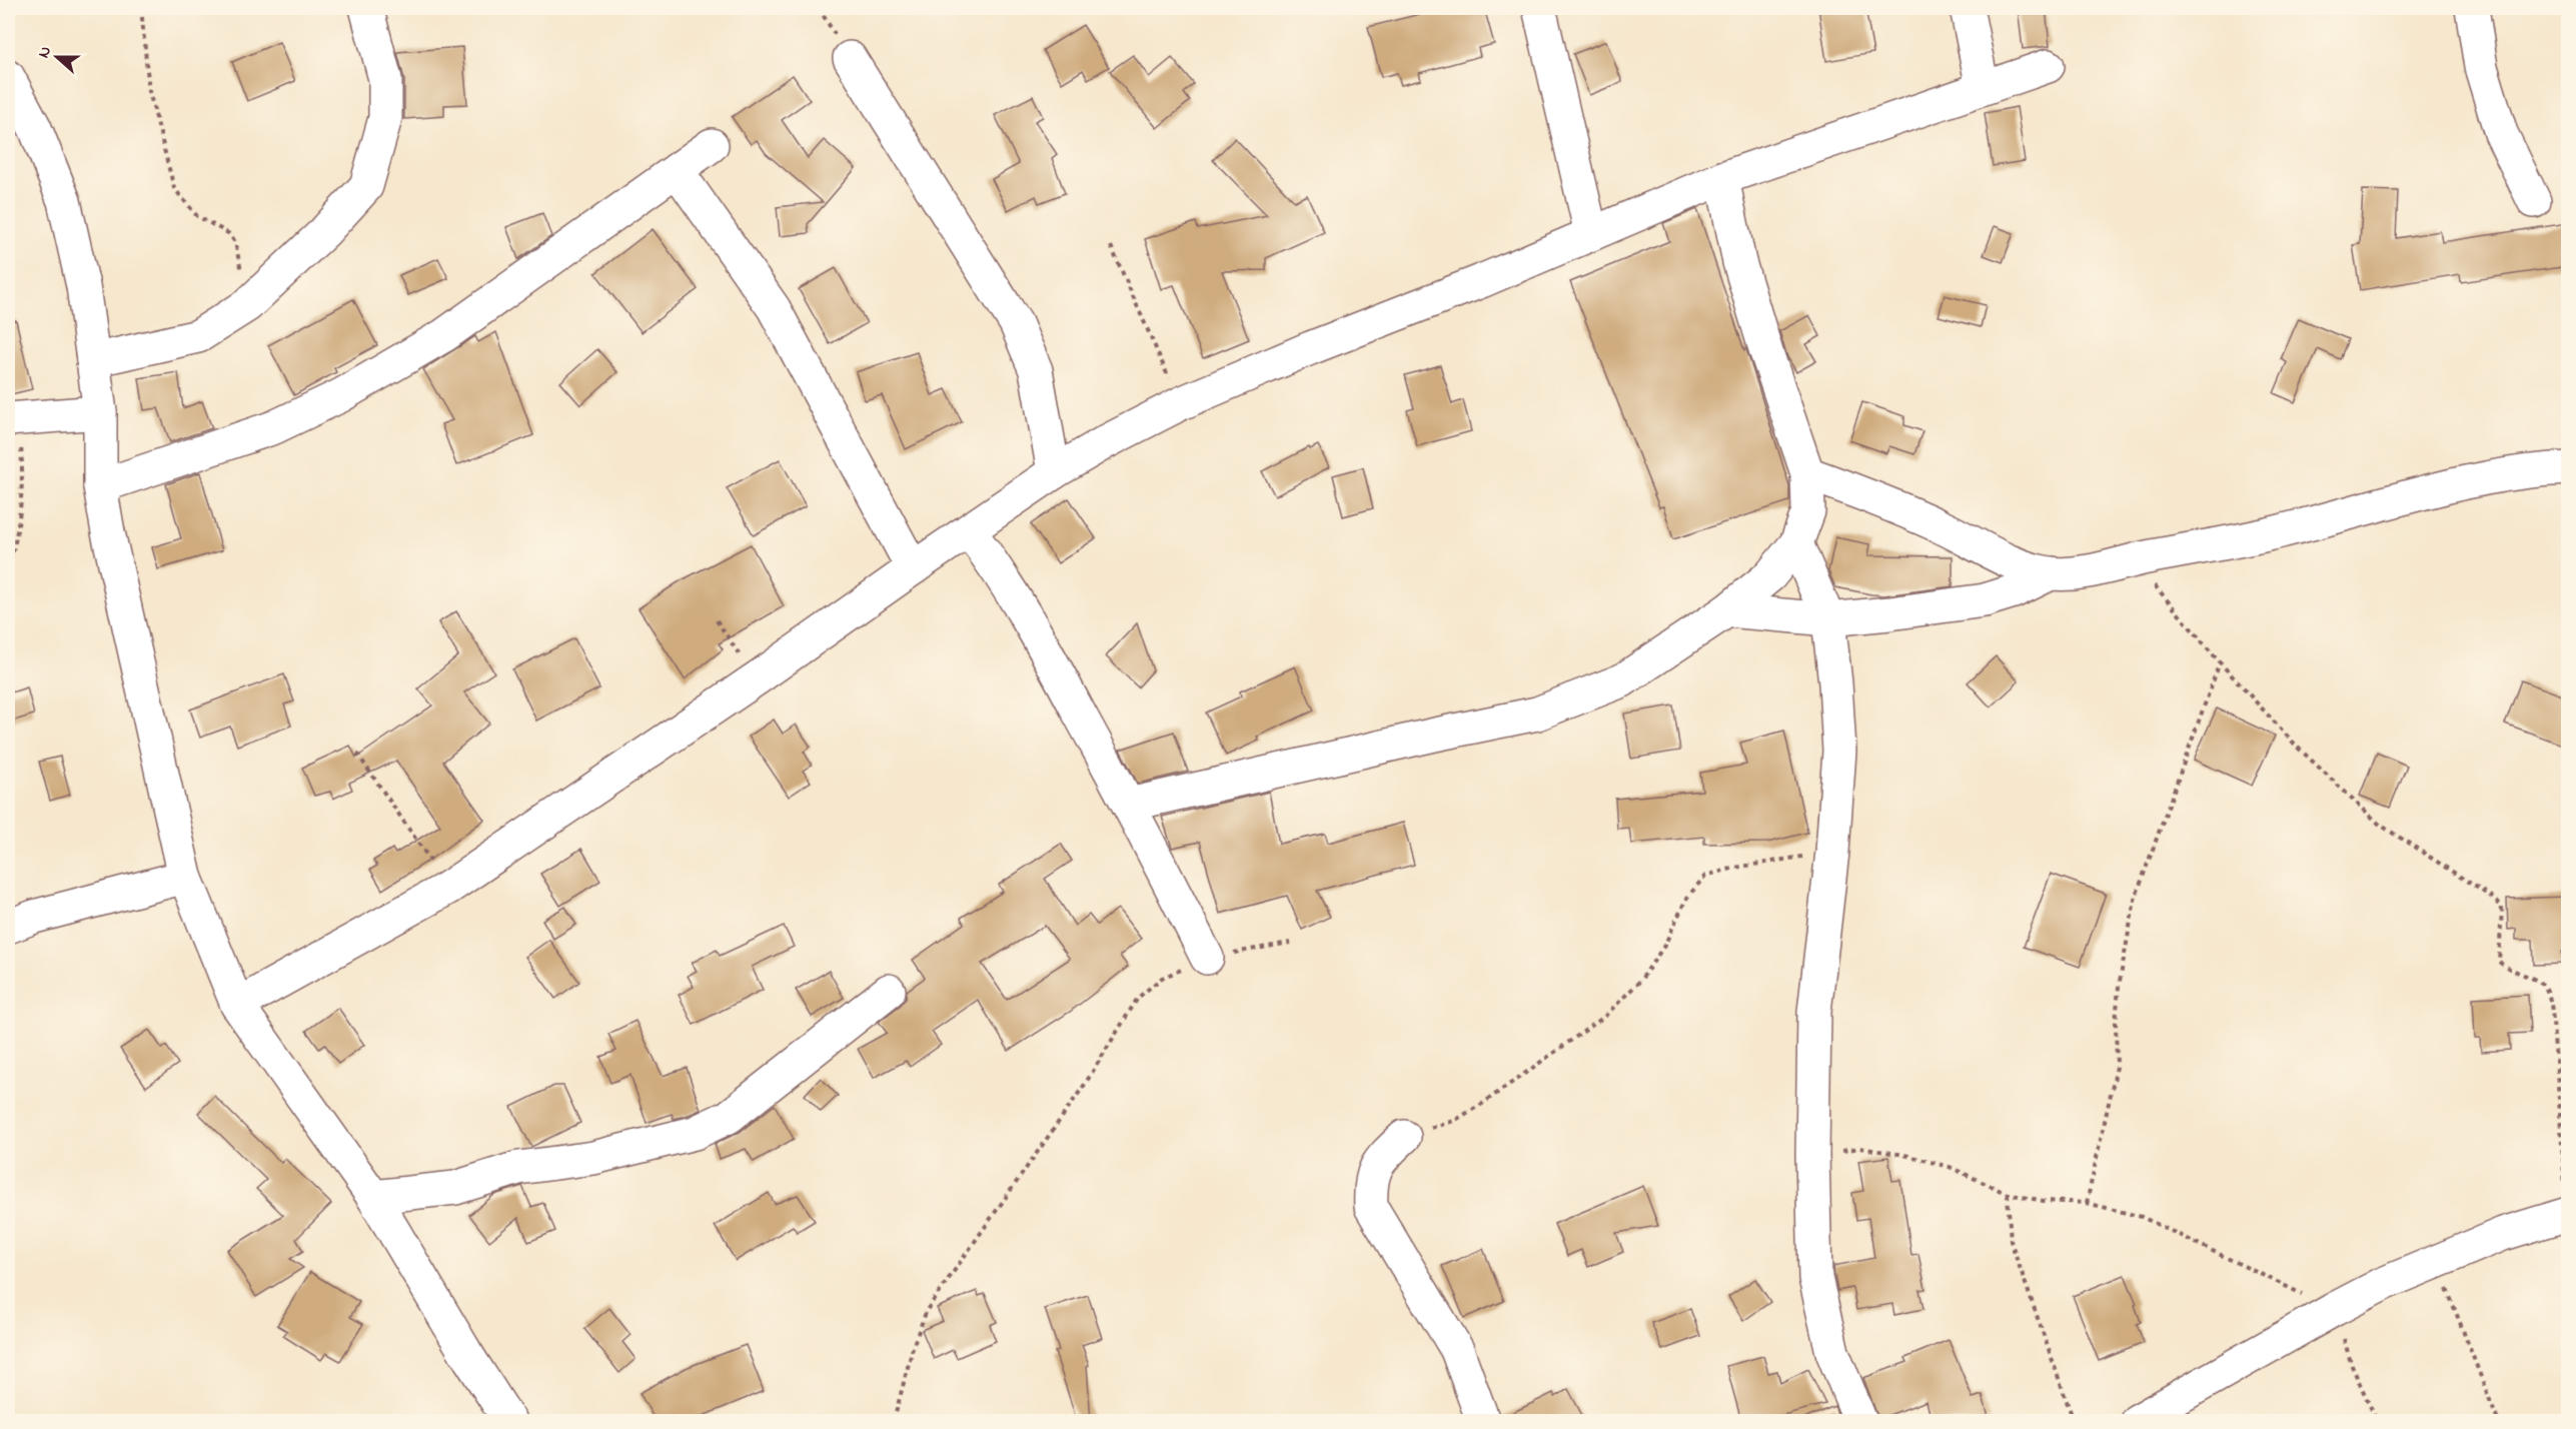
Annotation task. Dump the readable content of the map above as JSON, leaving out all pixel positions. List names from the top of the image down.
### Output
{
  "north": "left"
}
